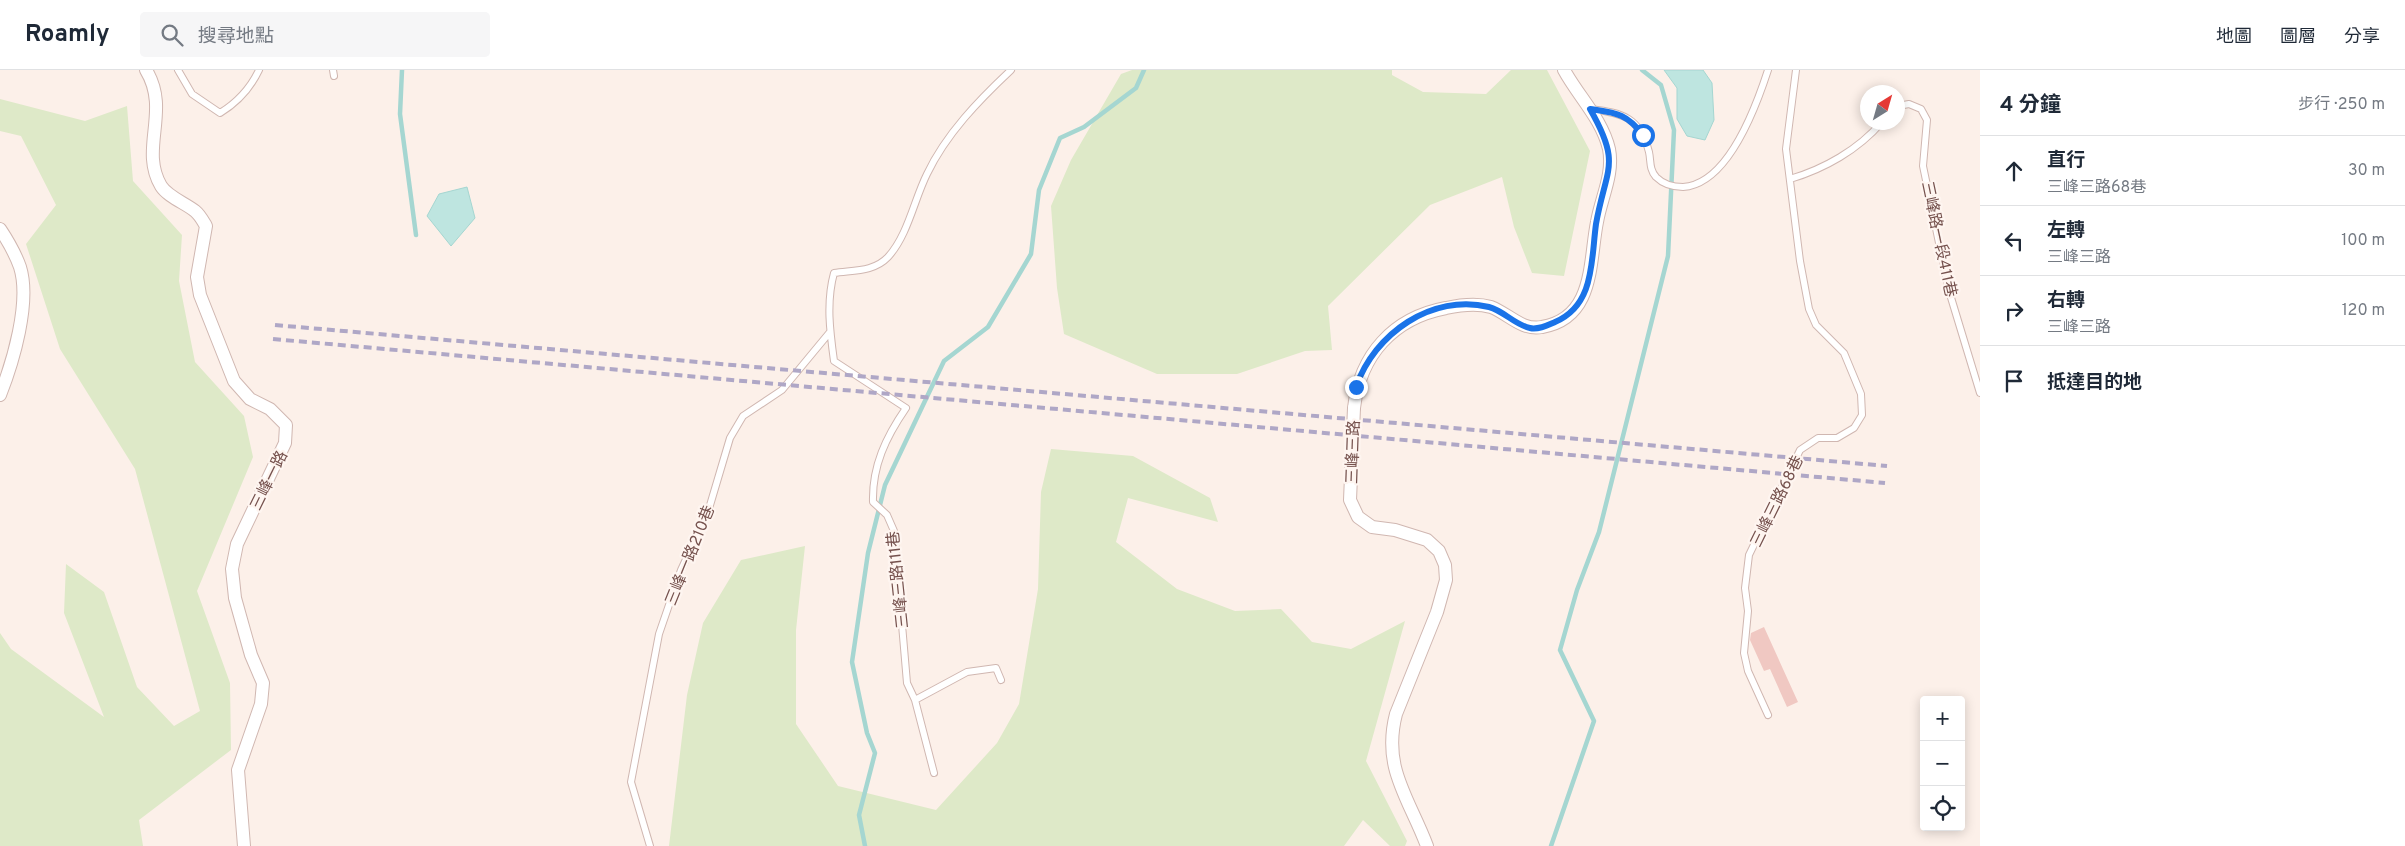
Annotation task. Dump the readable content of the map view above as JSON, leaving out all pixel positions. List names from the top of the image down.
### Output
{
  "streets": {
    "street": ["三峰三路", "三峰一路"],
    "lane": [
      "三峰路一段411巷",
      "三峰三路68巷",
      "三峰一路210巷",
      "三峰三路111巷"
    ]
  },
  "crossings": [
    ["三峰一路210巷", "三峰三路111巷"]
  ],
  "north": "top right",
  "page": {
    "header": "Roamly",
    "search": "搜尋地點",
    "nav": ["地圖", "圖層", "分享"],
    "heading": ["4 分鐘", "步行 · 250 m"],
    "list": [
      ["直行", "三峰三路68巷", "30 m"],
      ["左轉", "三峰三路", "100 m"],
      ["右轉", "三峰三路", "120 m"],
      "抵達目的地"
    ],
    "map_buttons": ["+", "−"]
  }
}
